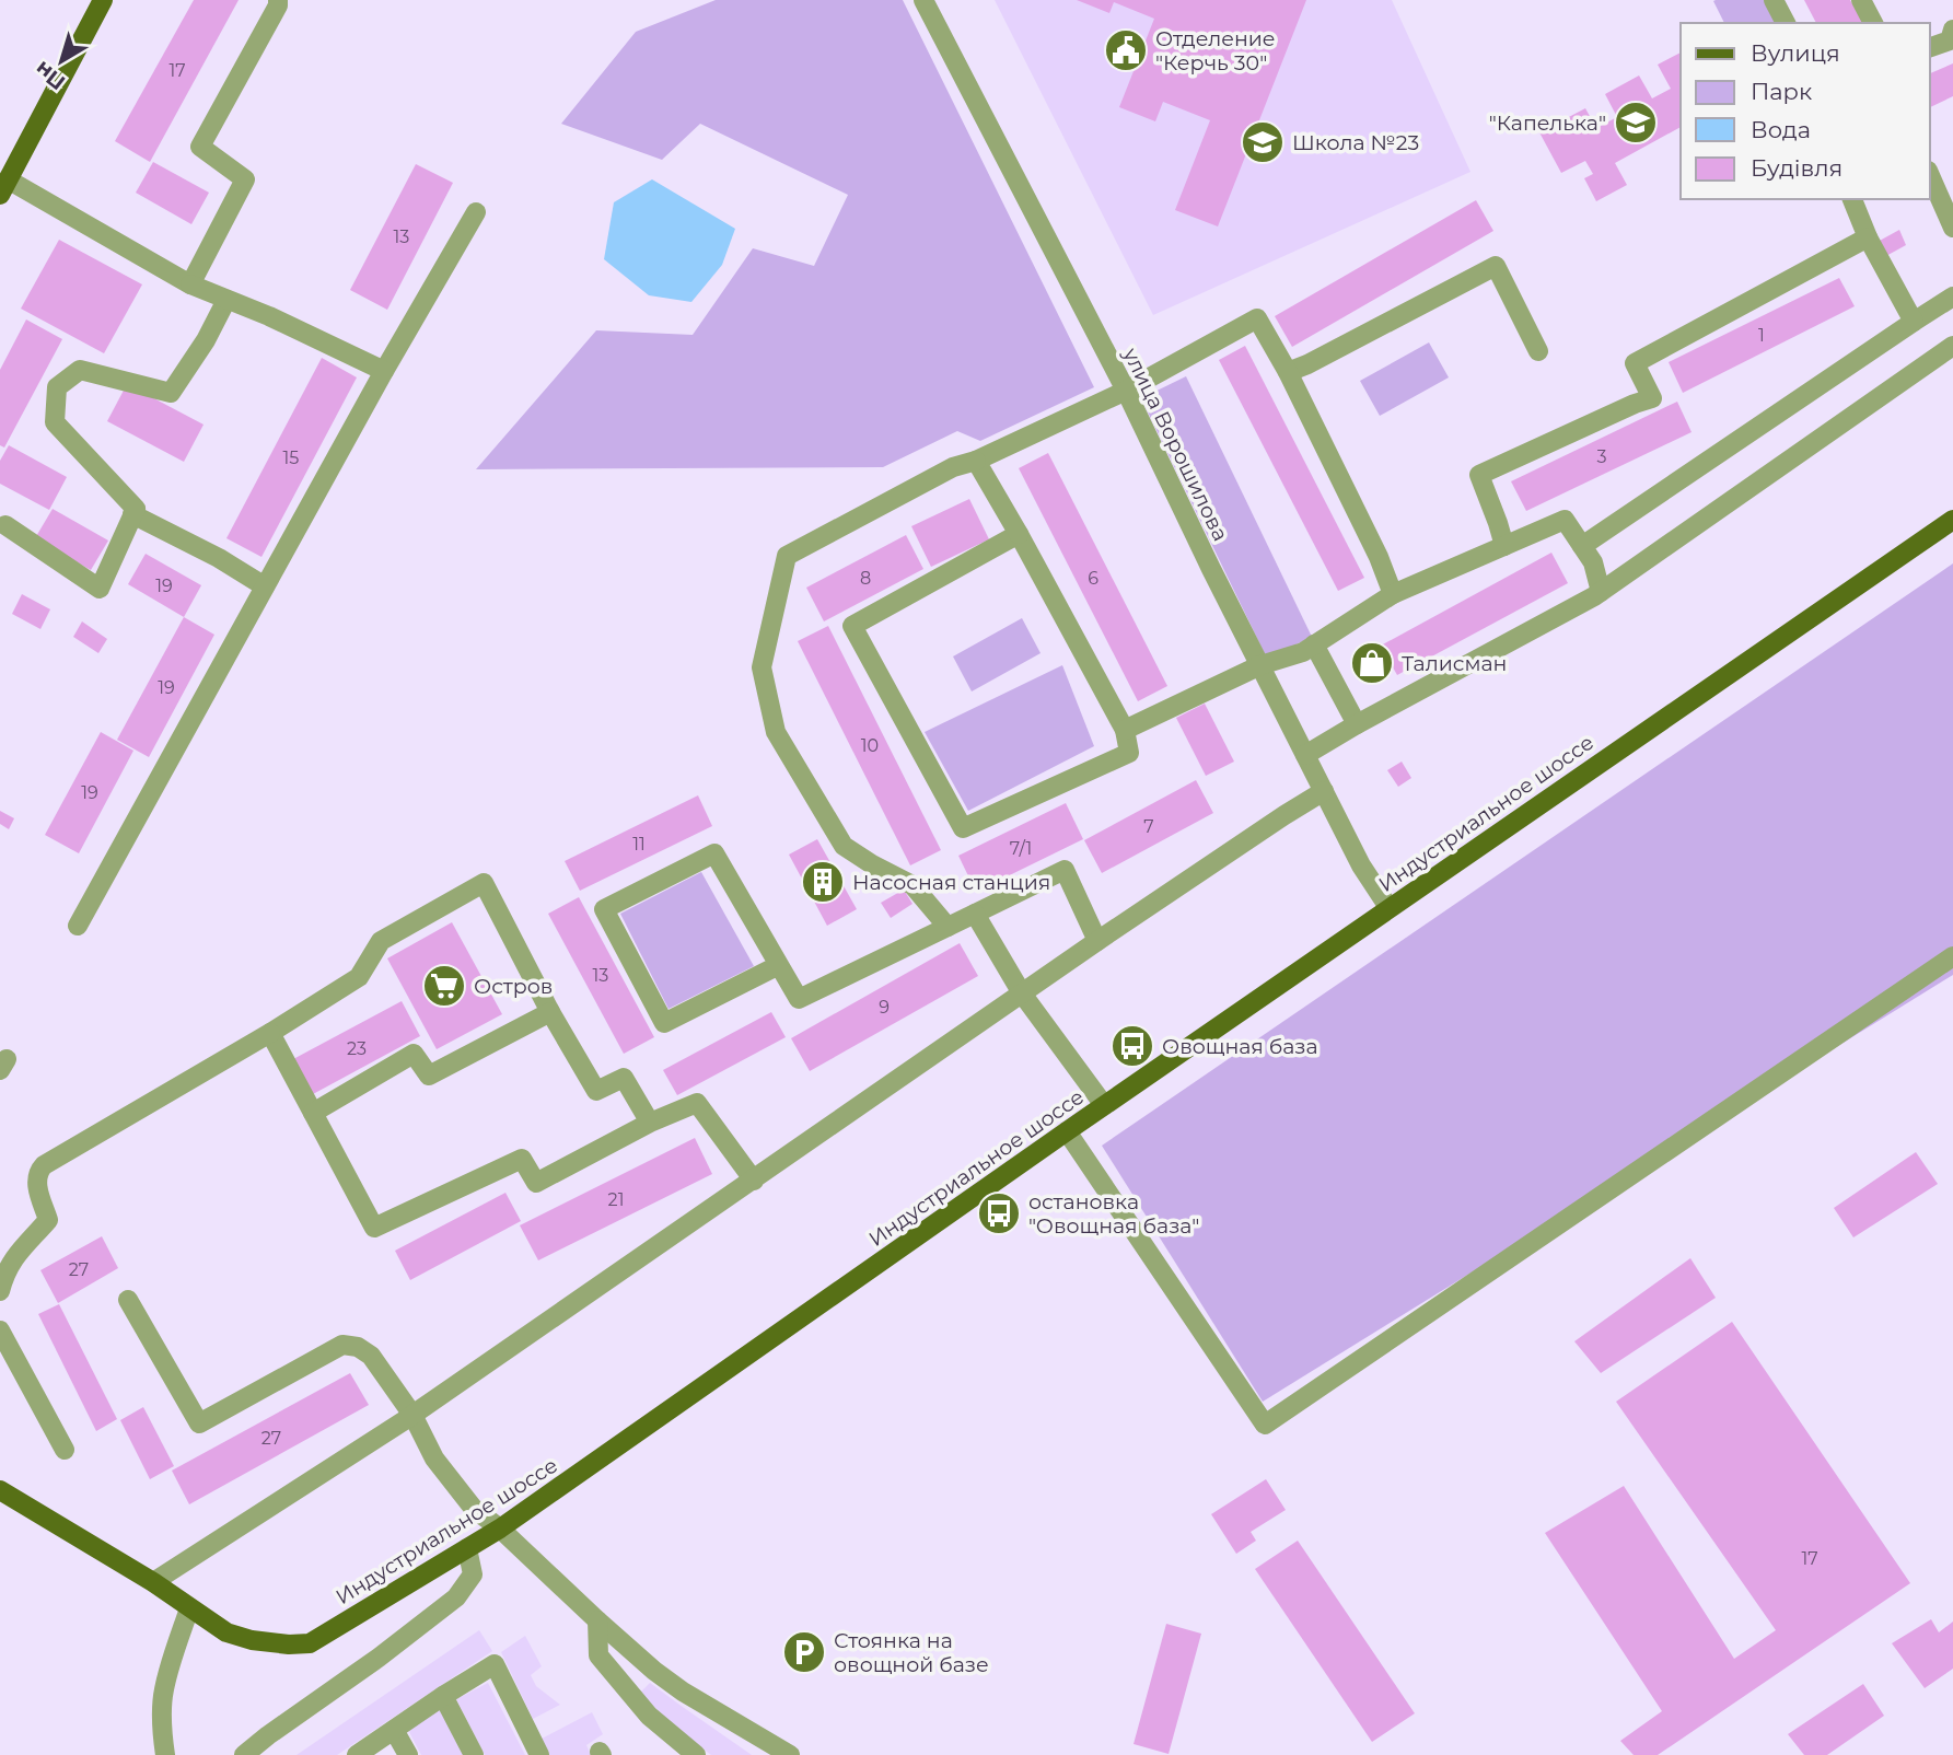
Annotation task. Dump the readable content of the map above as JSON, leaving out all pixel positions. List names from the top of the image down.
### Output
{
  "streets": {
    "main road": ["Индустриальное шоссе"],
    "street": ["улица Ворошилова"]
  },
  "crossings": [
    ["улица Ворошилова", "Индустриальное шоссе"]
  ],
  "places": {
    "public building": ["Отделение \"Керчь 30\""],
    "school or university": ["\"Капелька\"", "Школа №23"],
    "shop": ["Талисман"],
    "building": ["Насосная станция"],
    "supermarket": ["Остров"],
    "bus stop": ["Овощная база", "остановка \"Овощная база\""],
    "parking": ["Стоянка на овощной базе"]
  },
  "house_numbers": [
    "17",
    "13",
    "1",
    "3",
    "15",
    "8",
    "6",
    "19",
    "19",
    "10",
    "19",
    "7",
    "11",
    "7/1",
    "13",
    "9",
    "23",
    "21",
    "27",
    "27",
    "17"
  ],
  "legend": [
    "Вулиця",
    "Парк",
    "Вода",
    "Будівля"
  ],
  "north": "bottom left"
}
